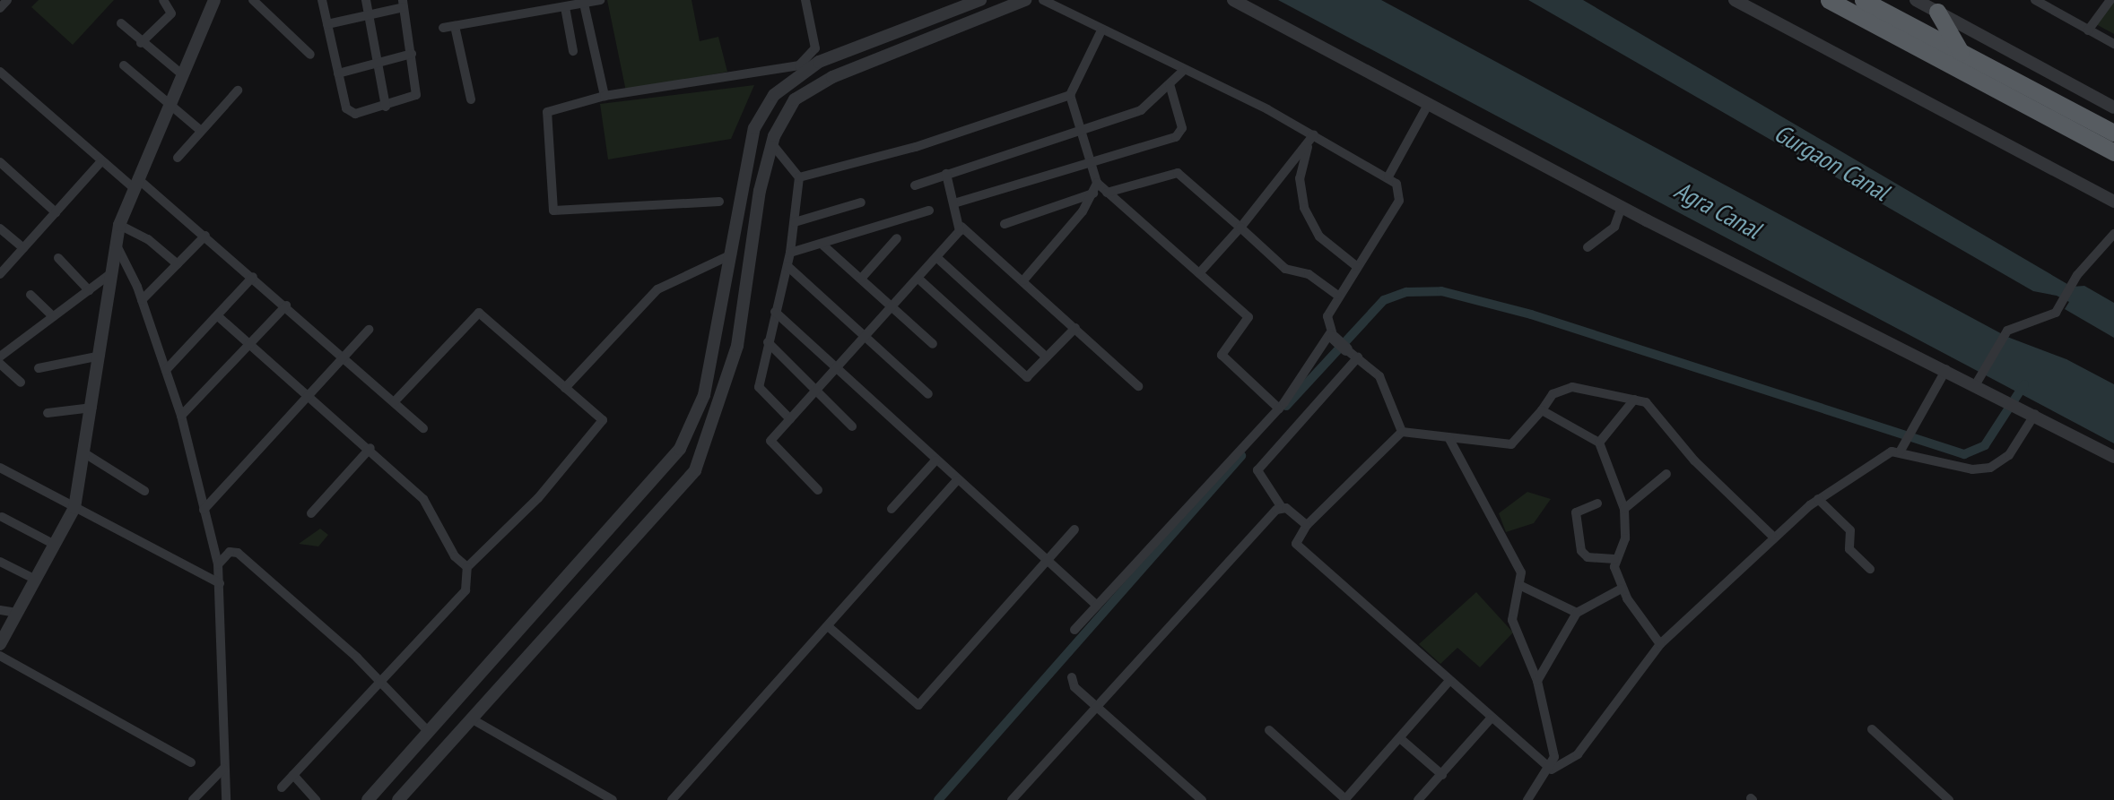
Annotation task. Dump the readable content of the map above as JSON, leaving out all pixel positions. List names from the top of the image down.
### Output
{
  "water": ["Gurgaon Canal", "Agra Canal"]
}
